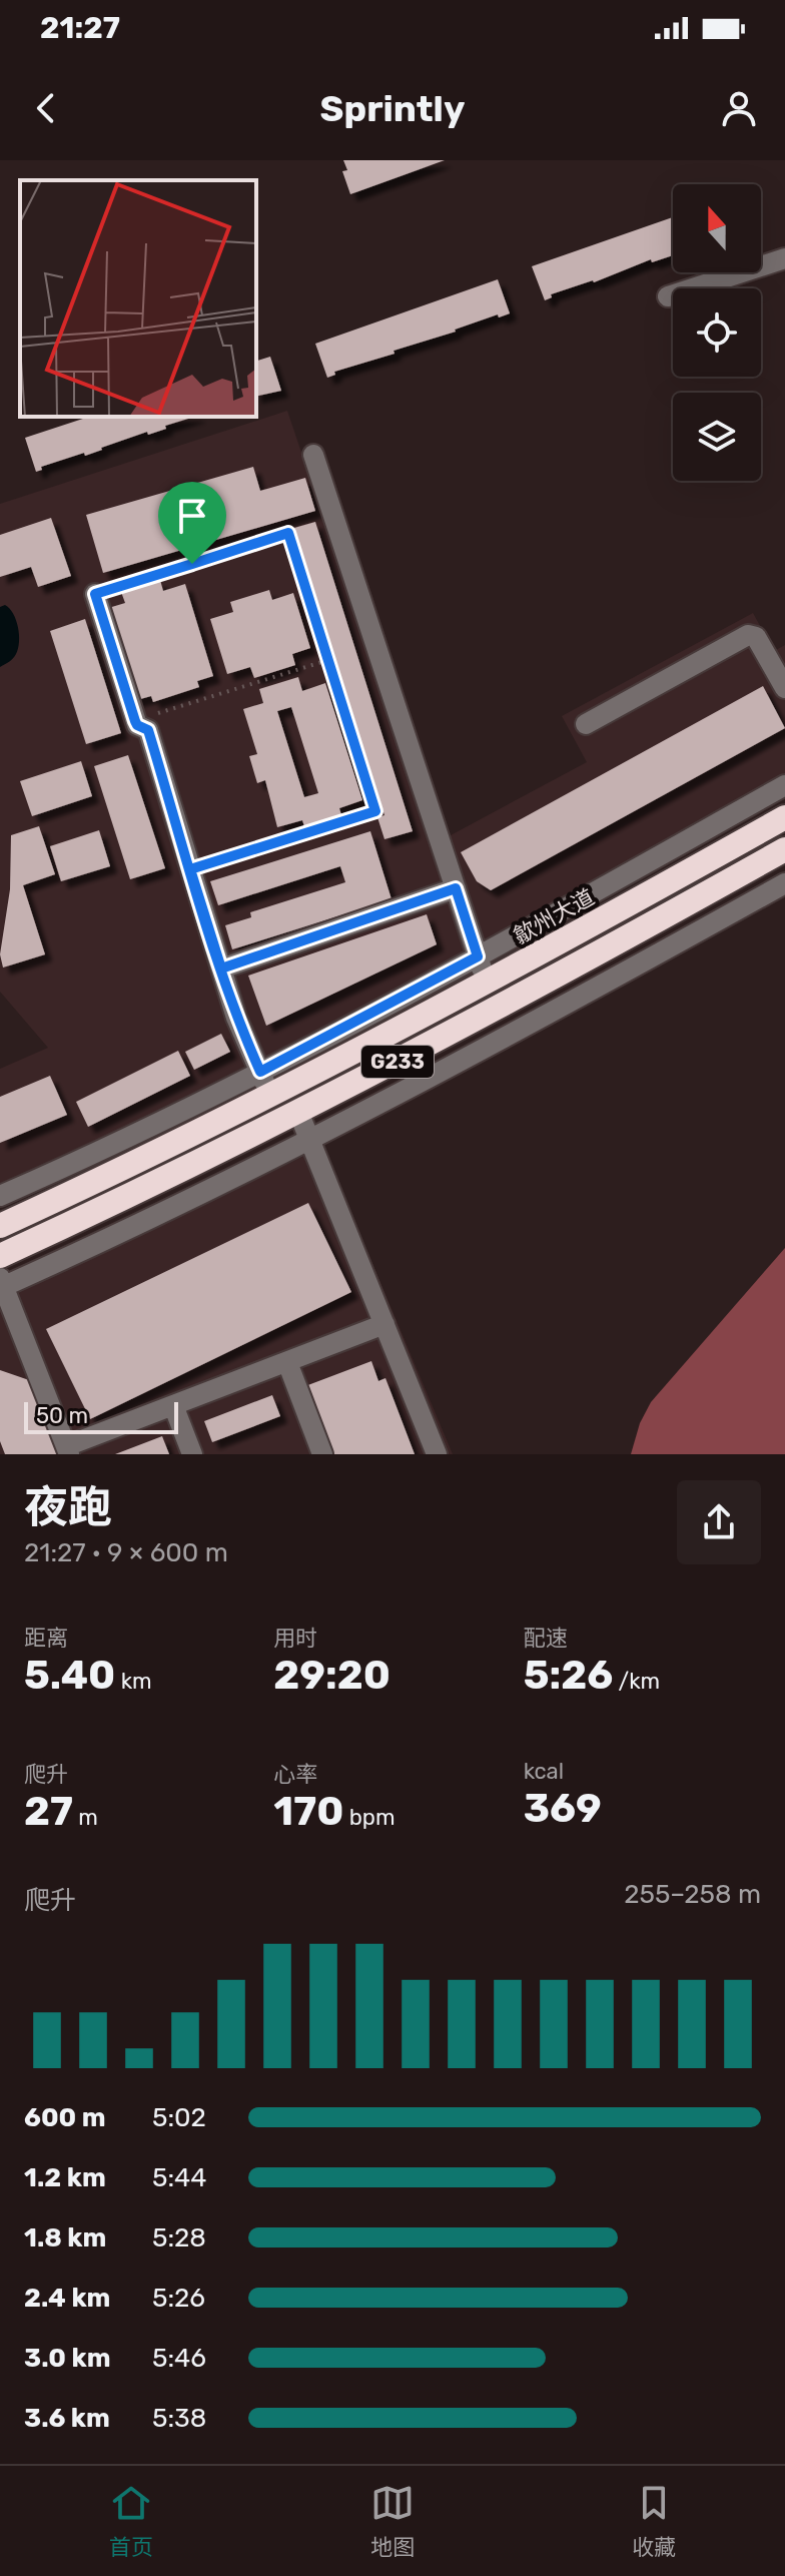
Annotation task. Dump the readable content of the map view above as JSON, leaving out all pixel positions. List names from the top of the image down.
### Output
{
  "streets": {
    "highway": ["歙州大道", "G233"]
  },
  "scale_bar": "50 m",
  "north": "top",
  "page": {
    "status": "21:27",
    "header": "Sprintly",
    "scale": "50 m",
    "heading": ["夜跑", "21:27 · 9 × 600 m"],
    "stats": [
      ["距离", "5.40 km"],
      ["用时", "29:20"],
      ["配速", "5:26 /km"],
      ["爬升", "27 m"],
      ["心率", "170 bpm"],
      ["kcal", "369"]
    ],
    "chart": ["爬升", "255–258 m"],
    "list": [
      {
        "name": "600 m",
        "note": "5:02"
      },
      {
        "name": "1.2 km",
        "note": "5:44"
      },
      {
        "name": "1.8 km",
        "note": "5:28"
      },
      {
        "name": "2.4 km",
        "note": "5:26"
      },
      {
        "name": "3.0 km",
        "note": "5:46"
      },
      {
        "name": "3.6 km",
        "note": "5:38"
      }
    ],
    "tabs": ["首页", "地图", "收藏"]
  }
}
